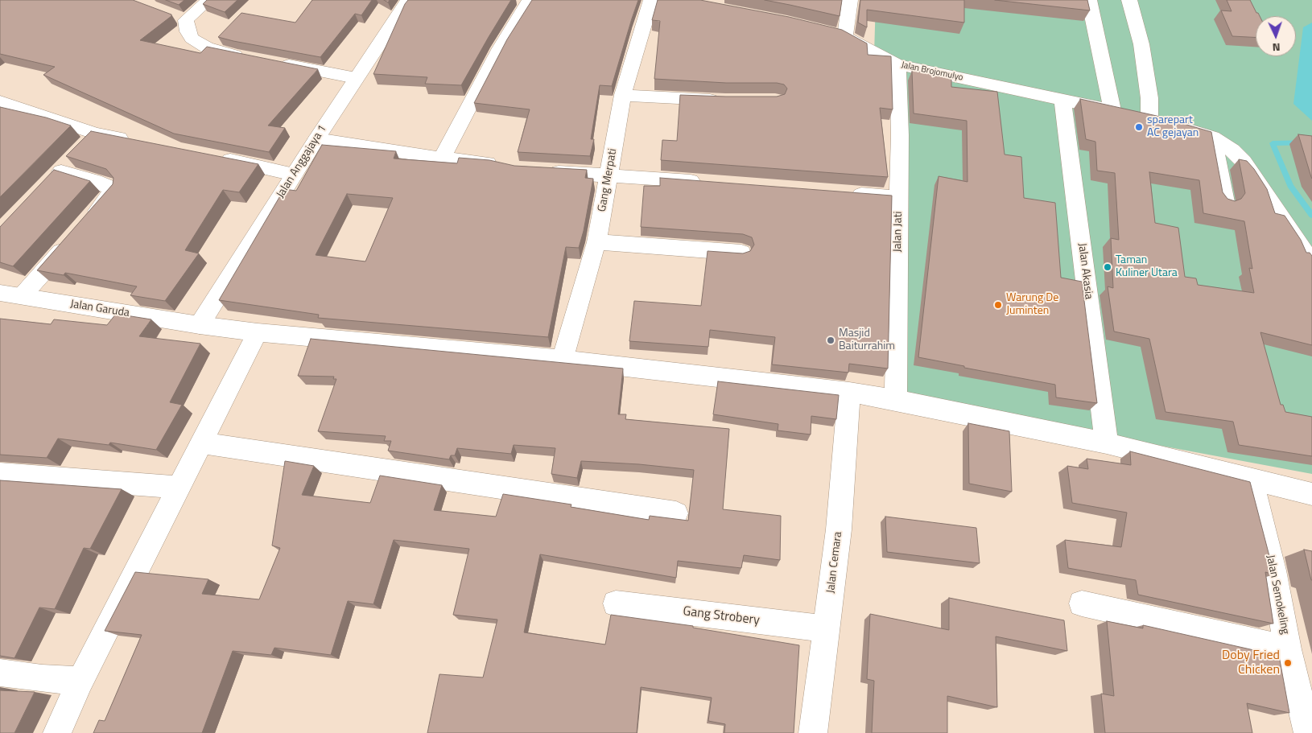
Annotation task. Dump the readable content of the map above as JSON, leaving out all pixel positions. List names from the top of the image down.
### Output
{
  "streets": {
    "street": [
      "Jalan Brojomulyo",
      "Jalan Anggajaya 1",
      "Gang Merpati",
      "Jalan Jati",
      "Jalan Akasia",
      "Jalan Garuda",
      "Jalan Cemara",
      "Jalan Semokeling",
      "Gang Strobery"
    ]
  },
  "crossings": [
    ["Jalan Brojomulyo", "Jalan Jati"],
    ["Jalan Brojomulyo", "Jalan Akasia"],
    ["Jalan Anggajaya 1", "Jalan Garuda"],
    ["Gang Merpati", "Jalan Garuda"],
    ["Jalan Jati", "Jalan Garuda"],
    ["Jalan Akasia", "Jalan Garuda"],
    ["Jalan Garuda", "Jalan Cemara"],
    ["Jalan Garuda", "Jalan Semokeling"],
    ["Jalan Cemara", "Gang Strobery"]
  ],
  "places": [
    "sparepart AC gejayan",
    "Taman Kuliner Utara",
    "Warung De Juminten",
    "Masjid Baiturrahim",
    "Doby Fried Chicken"
  ],
  "north": "bottom"
}
